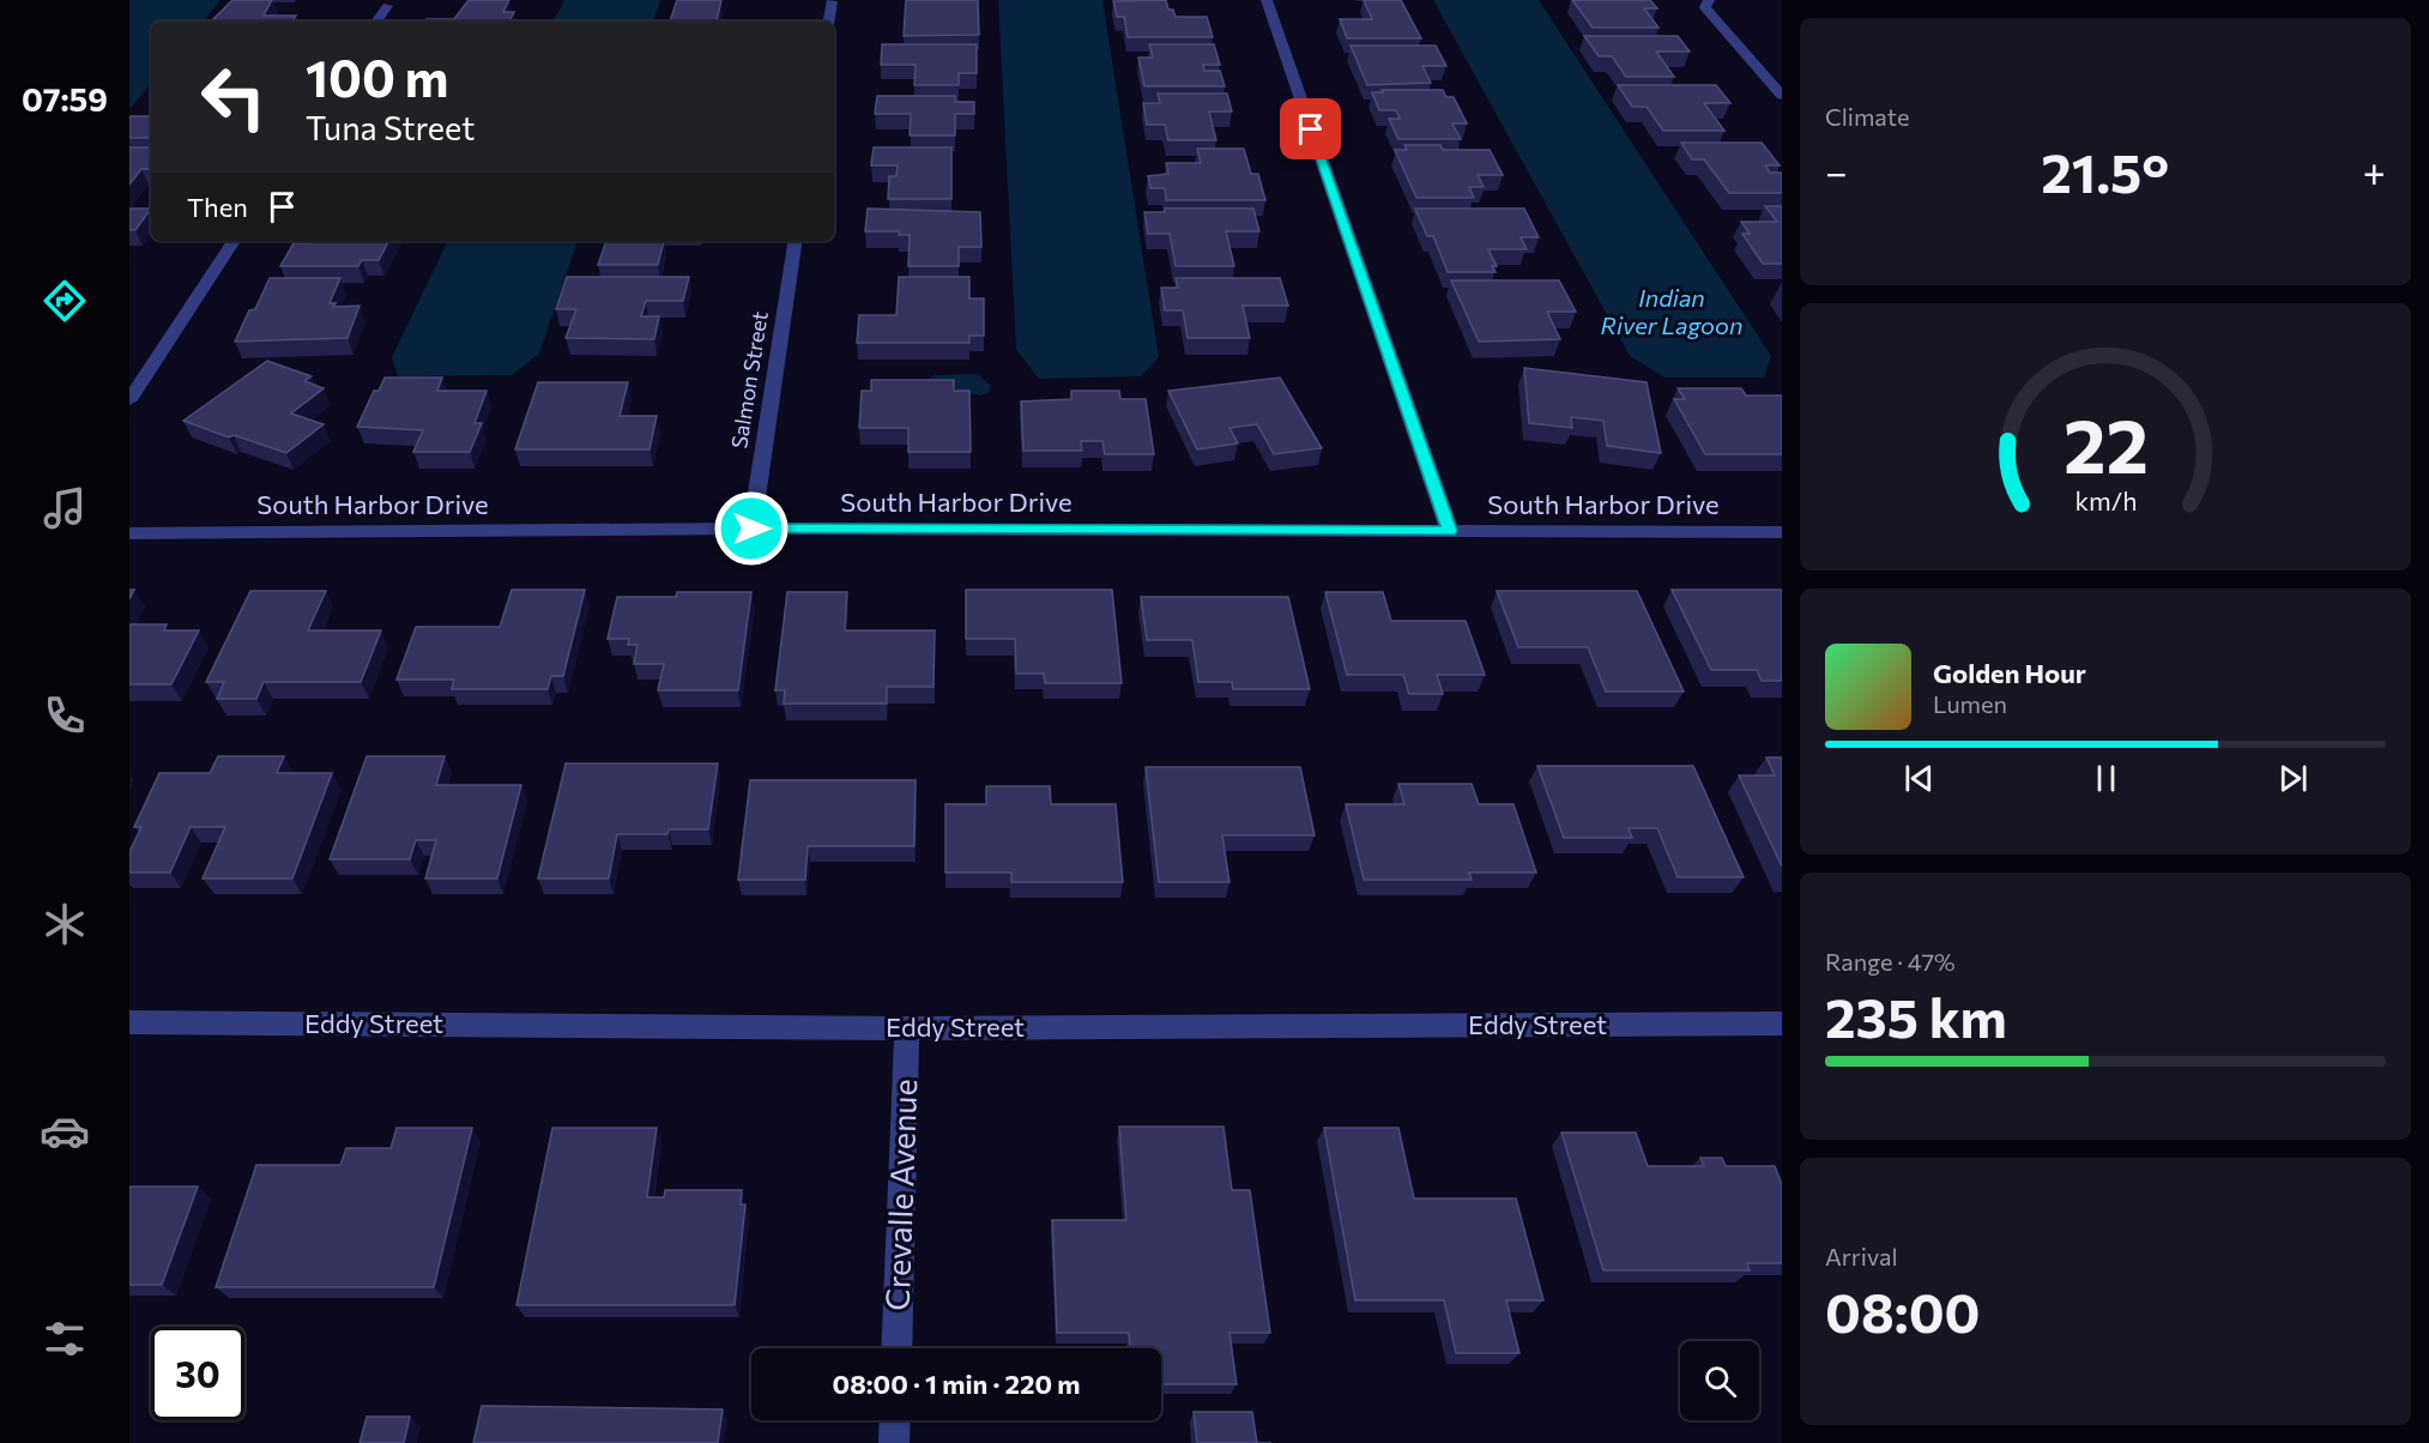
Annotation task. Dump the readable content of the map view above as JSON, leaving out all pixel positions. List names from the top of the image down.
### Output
{
  "streets": {
    "street": [
      "Salmon Street",
      "South Harbor Drive",
      "Eddy Street",
      "Crevalle Avenue"
    ]
  },
  "crossings": [
    ["Salmon Street", "South Harbor Drive"],
    ["Eddy Street", "Crevalle Avenue"]
  ],
  "water": ["Indian River Lagoon"],
  "page": {
    "tabs": "07:59",
    "tile": [
      "Climate",
      ["Range · 47%", "235 km"],
      ["Arrival", "08:00"]
    ],
    "turn": ["100 m", "Tuna Street"],
    "heat": ["−", "21.5°", "+"],
    "then": "Then",
    "song": ["Golden Hour", "Lumen"],
    "limit": "30",
    "trip": "08:00 · 1 min · 220 m",
    "gauge": ["22", "km/h"]
  }
}
